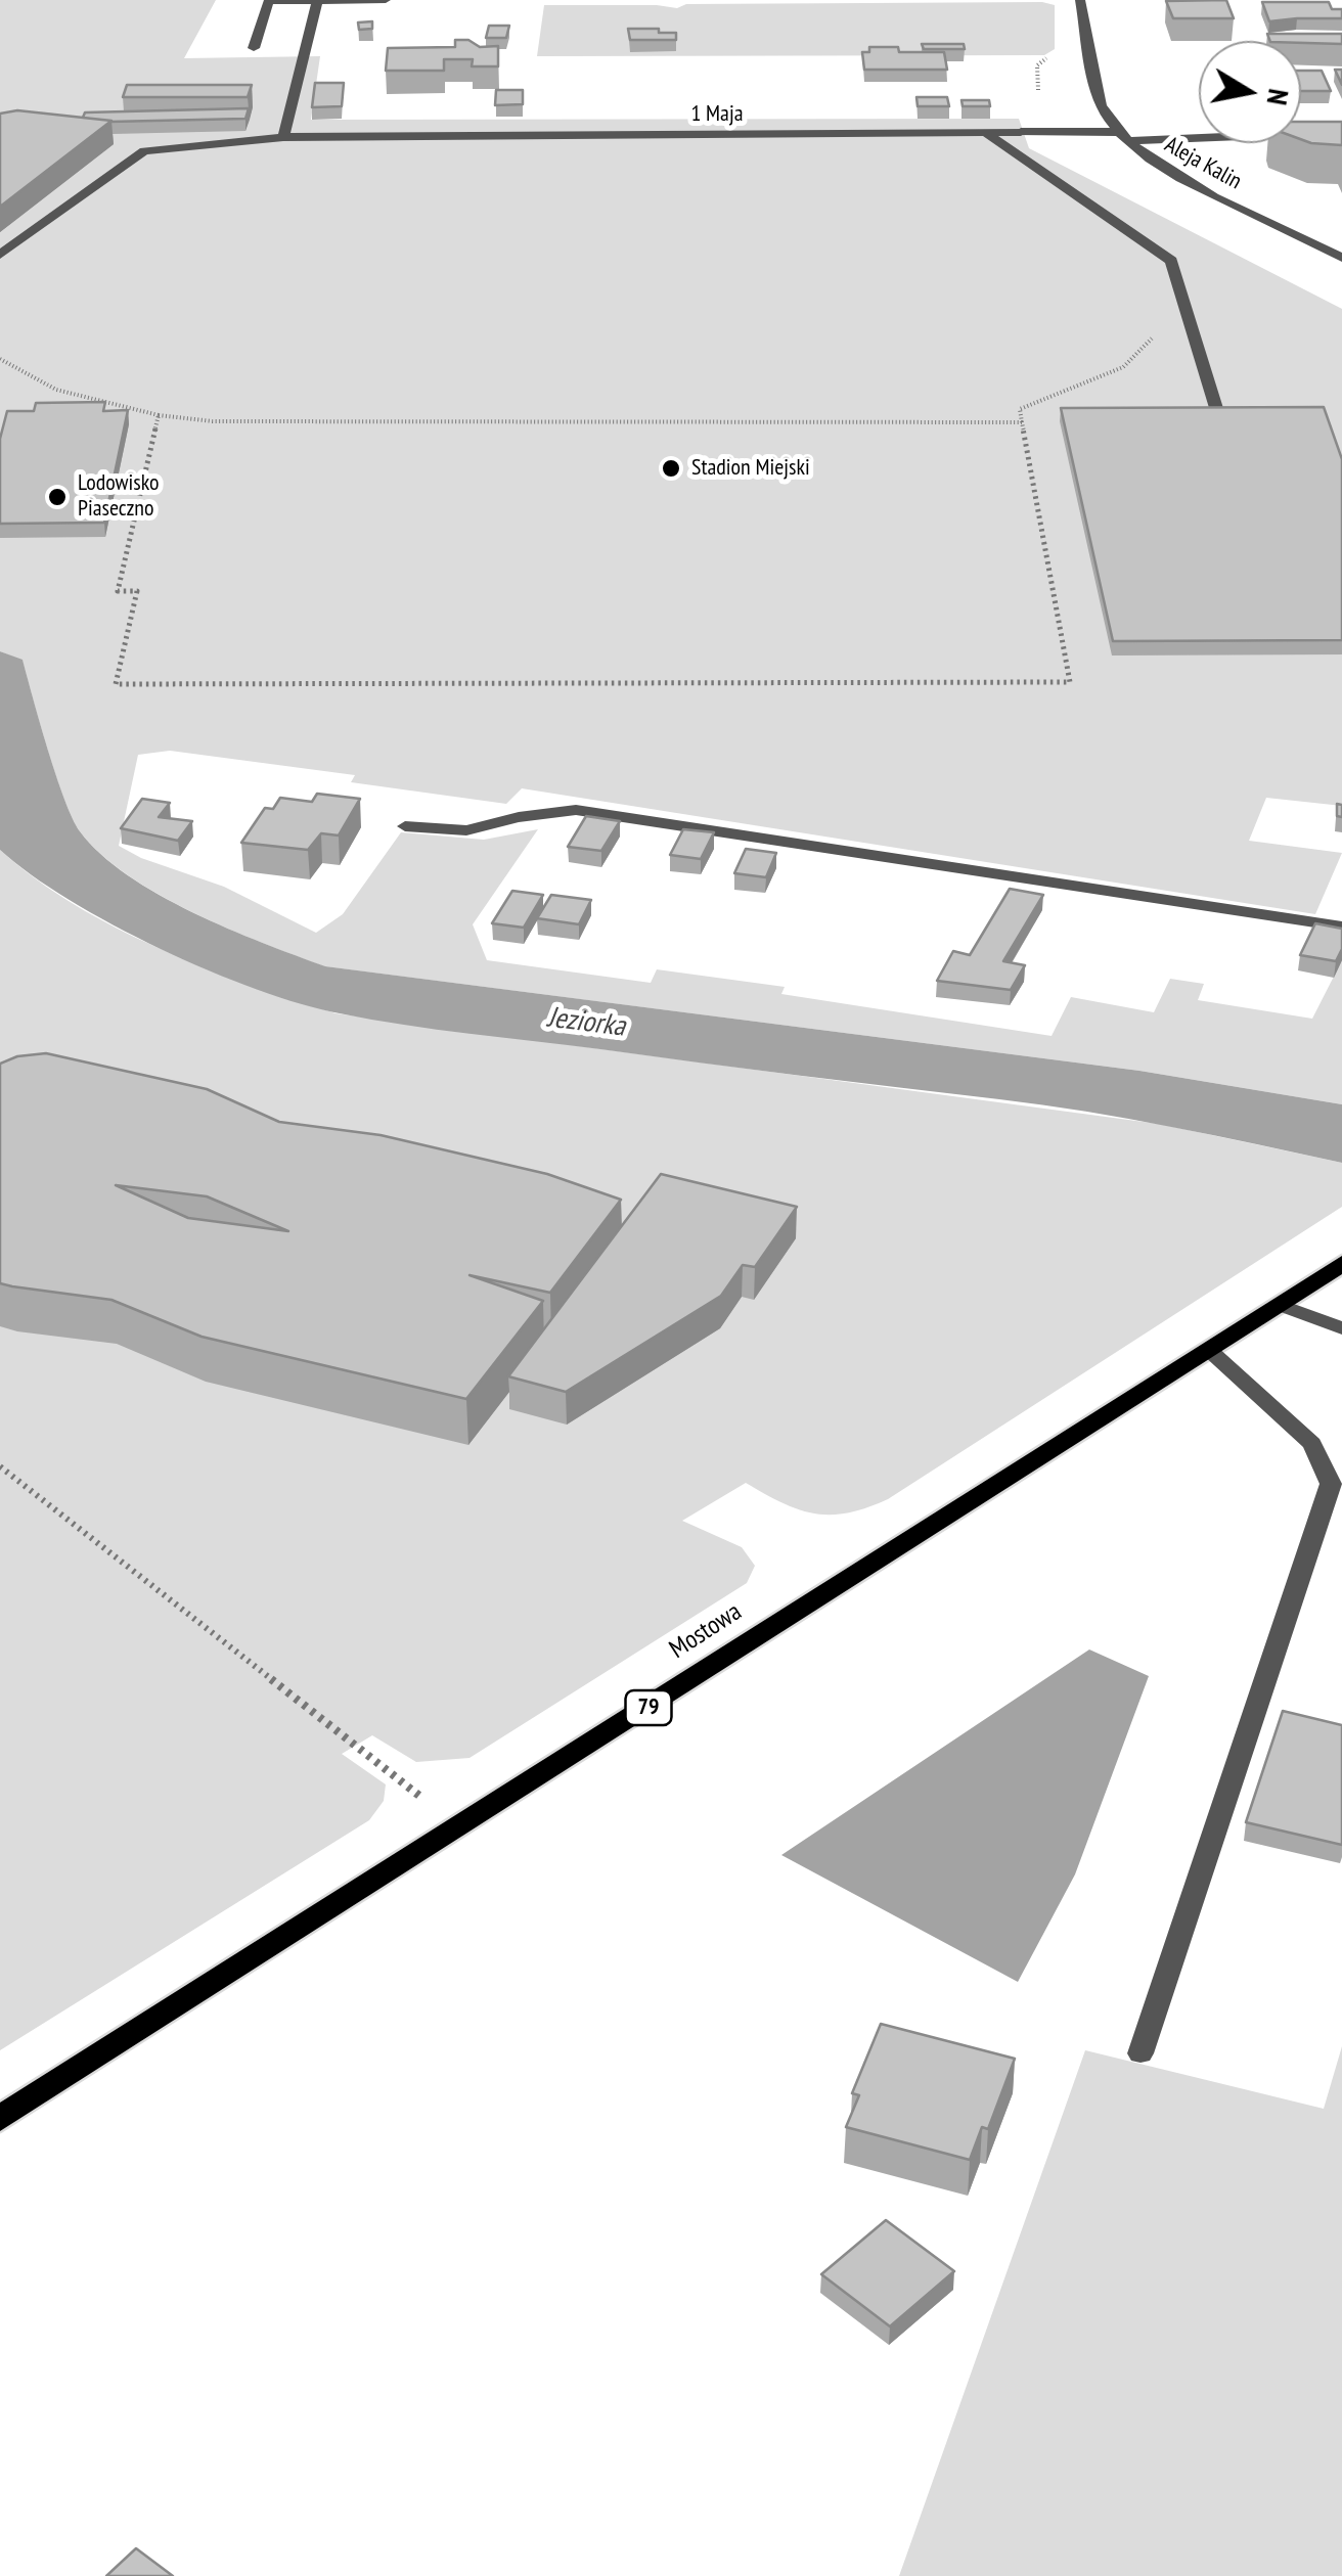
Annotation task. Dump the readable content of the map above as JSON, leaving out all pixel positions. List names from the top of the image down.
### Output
{
  "streets": {
    "main road": ["Mostowa", "79"],
    "street": ["1 Maja", "Aleja Kalin"]
  },
  "crossings": [
    ["1 Maja", "Aleja Kalin"]
  ],
  "water": ["Jeziorka"],
  "places": ["Stadion Miejski", "Lodowisko Piaseczno"],
  "north": "right"
}
